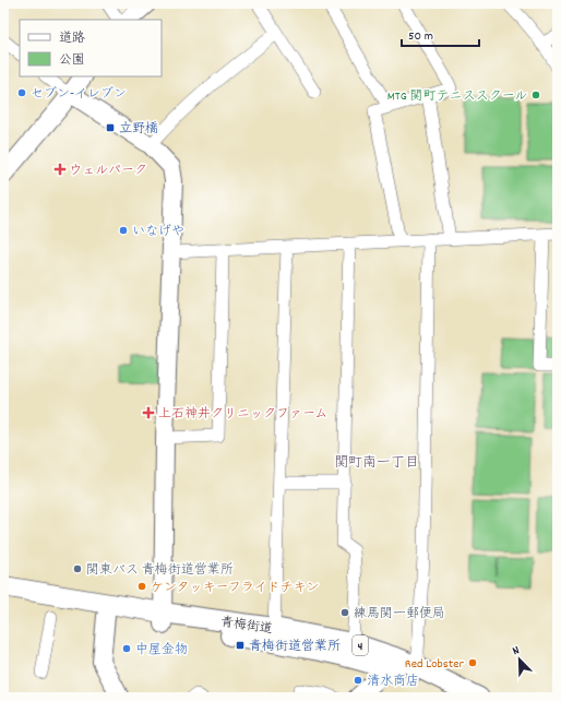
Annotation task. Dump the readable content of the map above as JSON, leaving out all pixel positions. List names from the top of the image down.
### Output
{
  "streets": {
    "main road": ["青梅街道", "4"]
  },
  "districts": ["関町南一丁目"],
  "places": {
    "other": [
      "セブン-イレブン",
      "MTG 関町テニススクール",
      "いなげや",
      "関東バス 青梅街道営業所",
      "ケンタッキーフライドチキン",
      "練馬関一郵便局",
      "中屋金物",
      "Red Lobster",
      "清水商店"
    ],
    "transit": ["立野橋", "青梅街道営業所"],
    "health": ["ウェルパーク", "上石神井クリニックファーム"]
  },
  "legend": ["道路", "公園"],
  "scale_bar": "50 m",
  "north": "top left"
}
